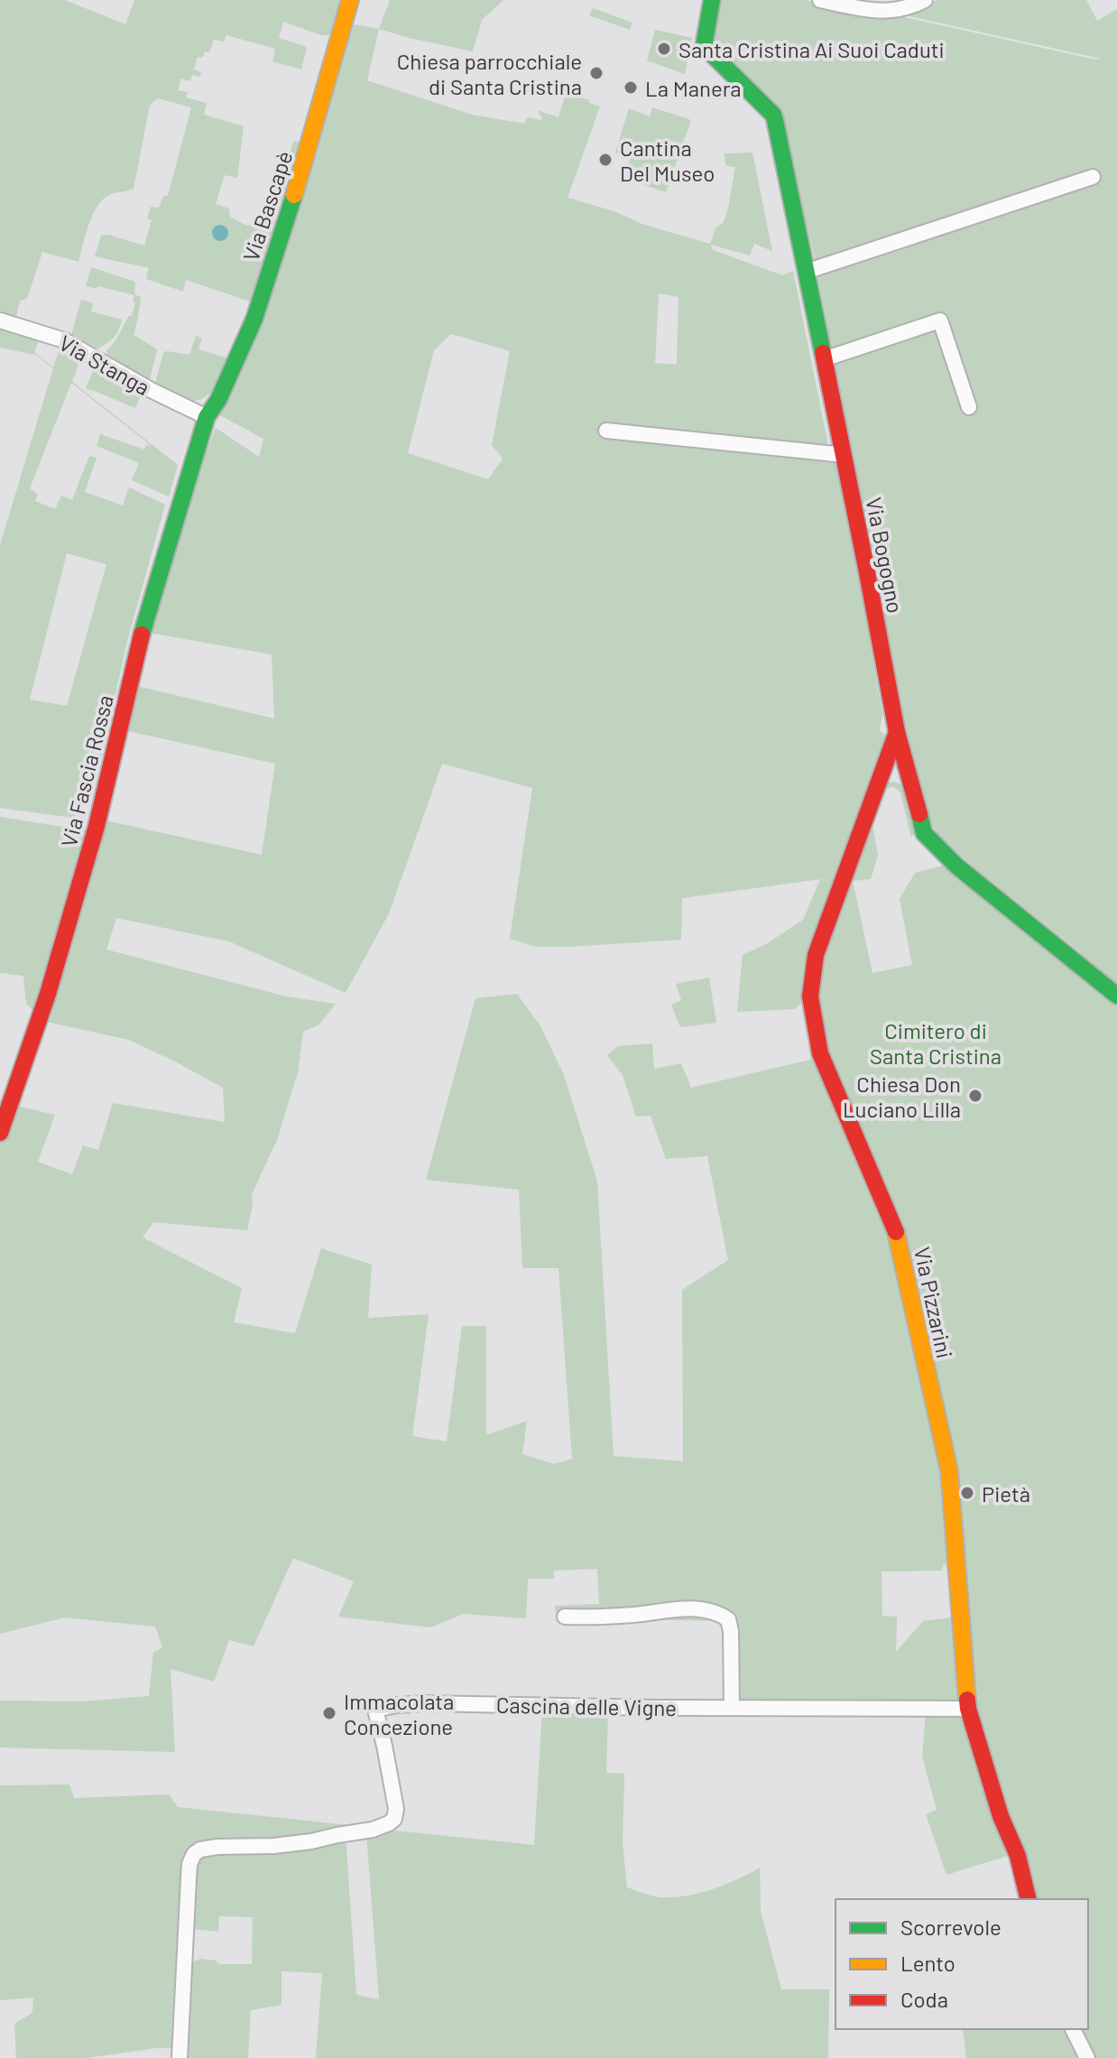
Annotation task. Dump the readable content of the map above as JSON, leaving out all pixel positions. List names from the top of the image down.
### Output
{
  "streets": {
    "street": [
      "Via Bascapè",
      "Via Stanga",
      "Via Bogogno",
      "Via Fascia Rossa",
      "Via Pizzarini",
      "Cascina delle Vigne"
    ]
  },
  "crossings": [
    ["Via Bascapè", "Via Stanga"],
    ["Via Bascapè", "Via Fascia Rossa"],
    ["Via Stanga", "Via Fascia Rossa"],
    ["Via Bogogno", "Via Pizzarini"],
    ["Via Pizzarini", "Cascina delle Vigne"]
  ],
  "parks": ["Cimitero di Santa Cristina"],
  "places": [
    "Santa Cristina Ai Suoi Caduti",
    "Chiesa parrocchiale di Santa Cristina",
    "La Manera",
    "Cantina Del Museo",
    "Chiesa Don Luciano Lilla",
    "Pietà",
    "Immacolata Concezione"
  ],
  "legend": ["Scorrevole", "Lento", "Coda"]
}
